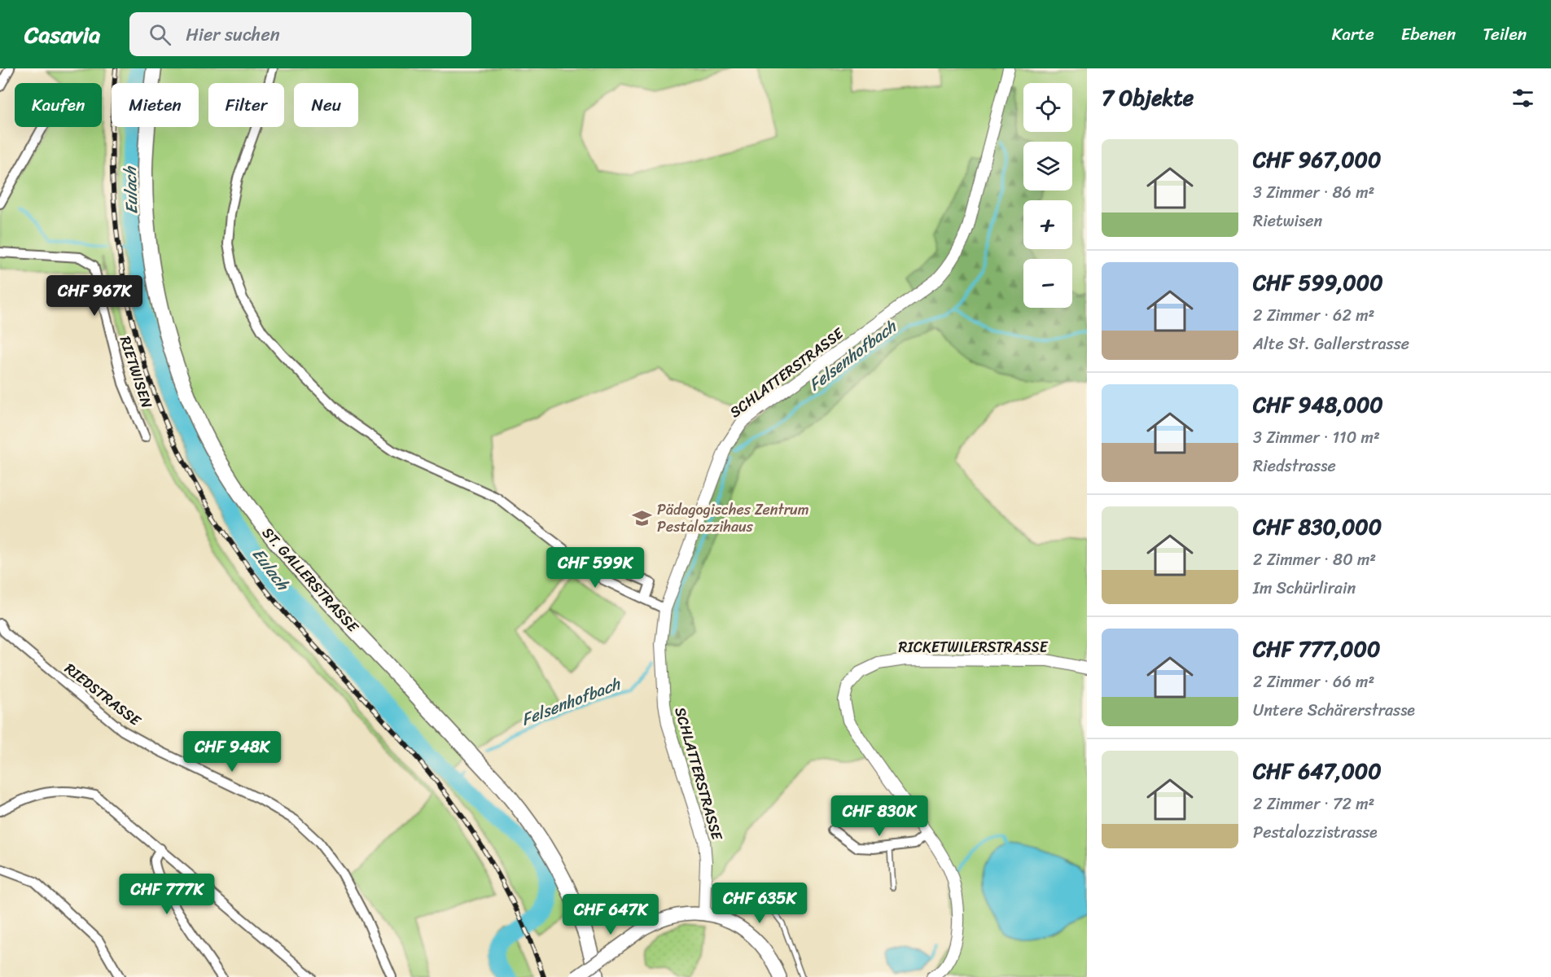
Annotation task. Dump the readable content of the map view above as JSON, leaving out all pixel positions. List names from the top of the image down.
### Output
{
  "streets": {
    "main road": ["ST. GALLERSTRASSE"],
    "street": [
      "RIETWISEN",
      "SCHLATTERSTRASSE",
      "RICKETWILERSTRASSE",
      "RIEDSTRASSE"
    ]
  },
  "water": ["Eulach", "Felsenhofbach"],
  "places": {
    "school or university": ["Pädagogisches Zentrum Pestalozzihaus"]
  },
  "page": {
    "header": "Casavia",
    "search": "Hier suchen",
    "nav": ["Karte", "Ebenen", "Teilen"],
    "heading": "7 Objekte",
    "map_buttons": ["+", "−"],
    "chip": [
      "Kaufen",
      "Mieten",
      "Filter",
      "Neu"
    ],
    "list": [
      {
        "name": "CHF 967,000",
        "note": "3 Zimmer · 86 m² · Rietwisen"
      },
      {
        "name": "CHF 599,000",
        "note": "2 Zimmer · 62 m² · Alte St. Gallerstrasse"
      },
      {
        "name": "CHF 948,000",
        "note": "3 Zimmer · 110 m² · Riedstrasse"
      },
      {
        "name": "CHF 830,000",
        "note": "2 Zimmer · 80 m² · Im Schürlirain"
      },
      {
        "name": "CHF 777,000",
        "note": "2 Zimmer · 66 m² · Untere Schärerstrasse"
      },
      {
        "name": "CHF 647,000",
        "note": "2 Zimmer · 72 m² · Pestalozzistrasse"
      }
    ],
    "price": [
      "CHF 967K",
      "CHF 599K",
      "CHF 948K",
      "CHF 830K",
      "CHF 777K",
      "CHF 635K",
      "CHF 647K"
    ]
  }
}
